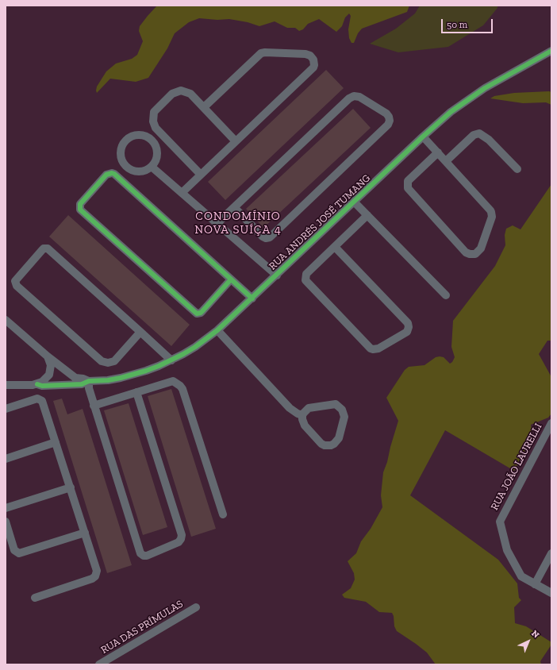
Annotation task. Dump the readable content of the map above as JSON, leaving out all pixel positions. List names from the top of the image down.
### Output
{
  "streets": {
    "street": ["RUA ANDRÉS JOSÉ TUMANG", "RUA JOÃO LAURELLI", "RUA DAS PRÍMULAS"]
  },
  "districts": ["CONDOMÍNIO NOVA SUÍÇA 4"],
  "scale_bar": "50 m",
  "north": "top right"
}
